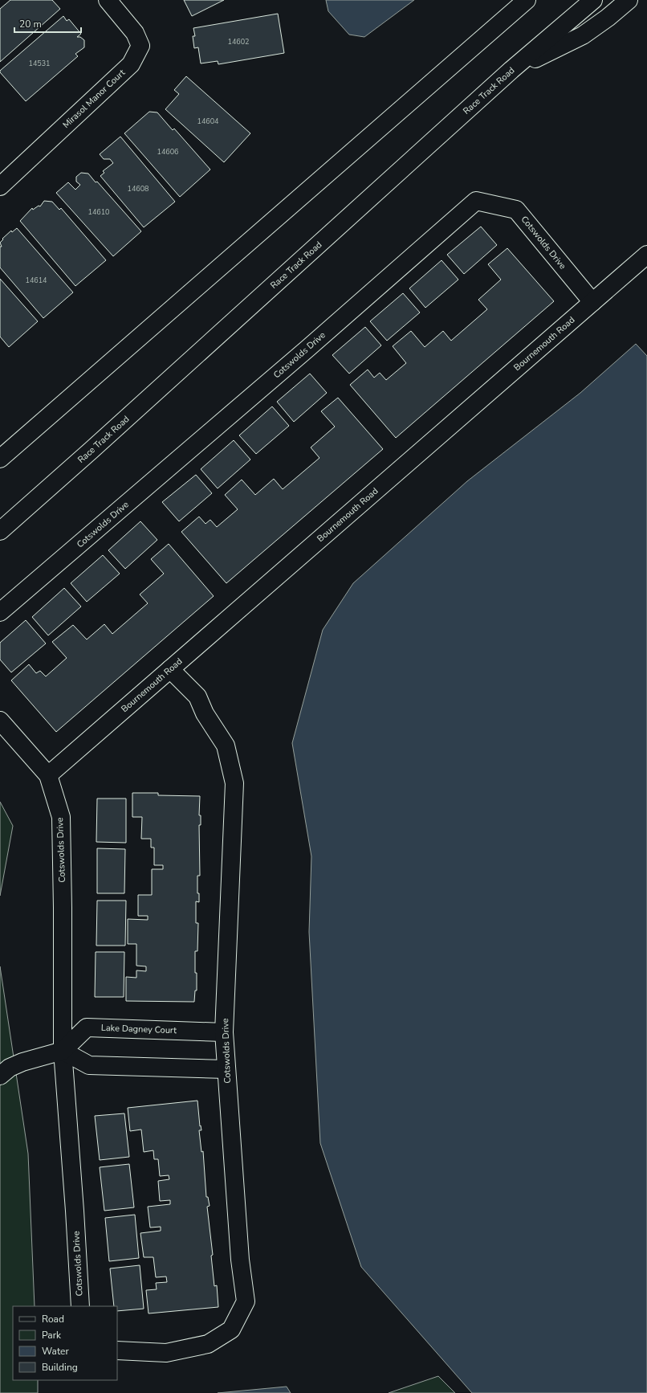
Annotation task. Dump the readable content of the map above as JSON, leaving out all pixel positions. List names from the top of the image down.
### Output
{
  "streets": {
    "street": [
      "Race Track Road",
      "Mirasol Manor Court",
      "Cotswolds Drive",
      "Bournemouth Road",
      "Lake Dagney Court"
    ]
  },
  "crossings": [
    ["Cotswolds Drive", "Bournemouth Road"],
    ["Cotswolds Drive", "Lake Dagney Court"]
  ],
  "house_numbers": [
    "14602",
    "14531",
    "14604",
    "14606",
    "14608",
    "14610",
    "14614"
  ],
  "legend": [
    "Road",
    "Park",
    "Water",
    "Building"
  ],
  "scale_bar": "20 m"
}
